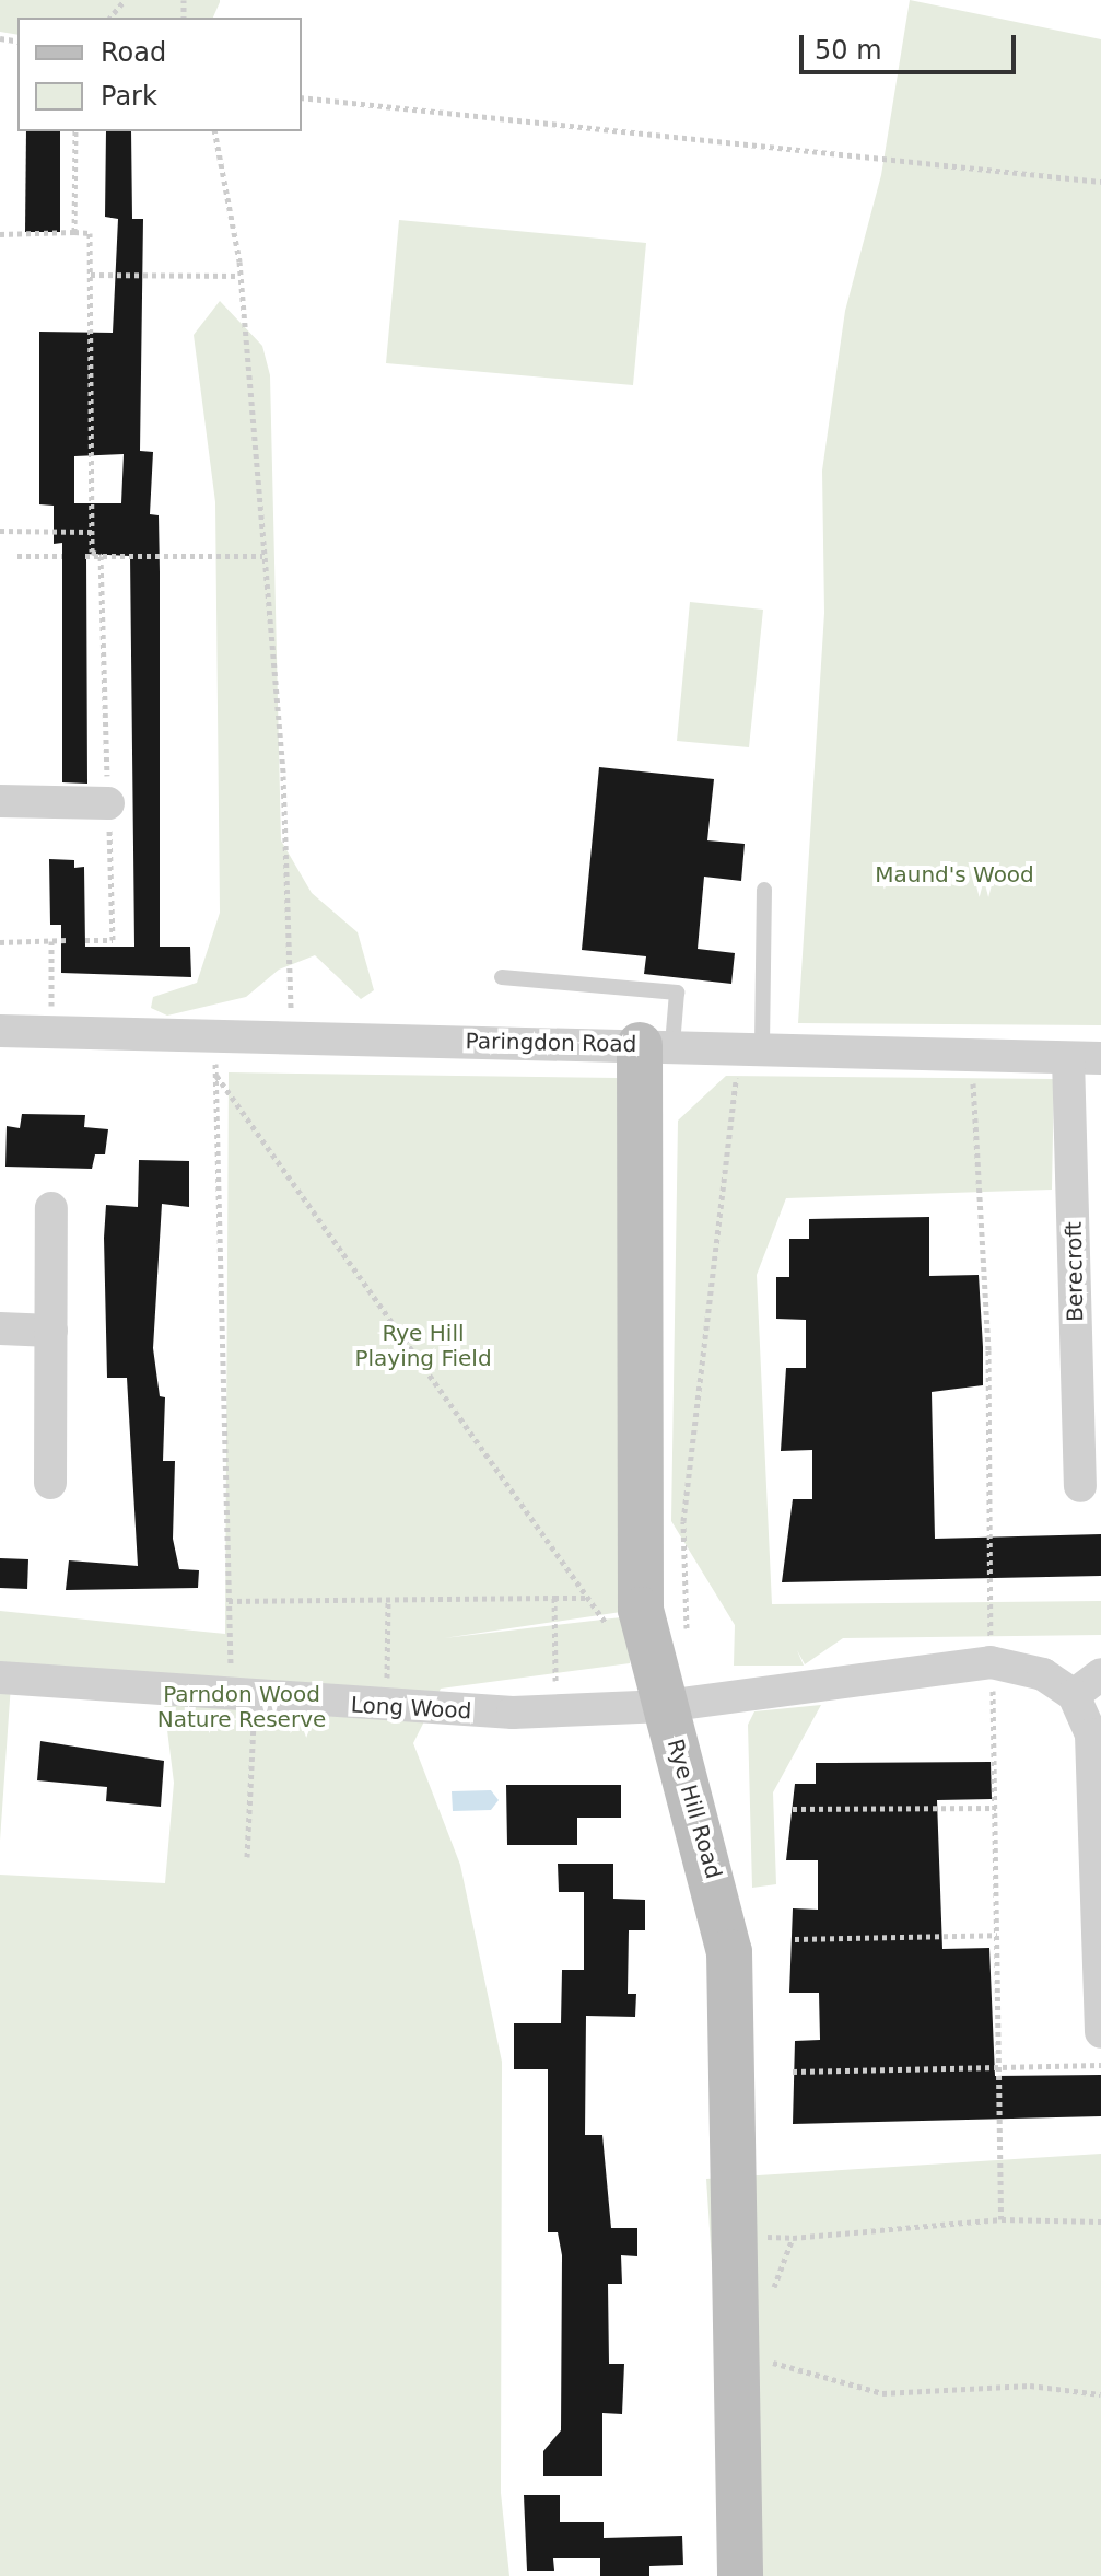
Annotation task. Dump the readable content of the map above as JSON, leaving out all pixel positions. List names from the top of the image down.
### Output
{
  "streets": {
    "street": [
      "Paringdon Road",
      "Berecroft",
      "Long Wood",
      "Rye Hill Road"
    ]
  },
  "crossings": [
    ["Paringdon Road", "Berecroft"],
    ["Paringdon Road", "Rye Hill Road"],
    ["Long Wood", "Rye Hill Road"]
  ],
  "parks": ["Maund's Wood", "Rye Hill Playing Field", "Parndon Wood Nature Reserve"],
  "legend": ["Road", "Park"],
  "scale_bar": "50 m"
}
